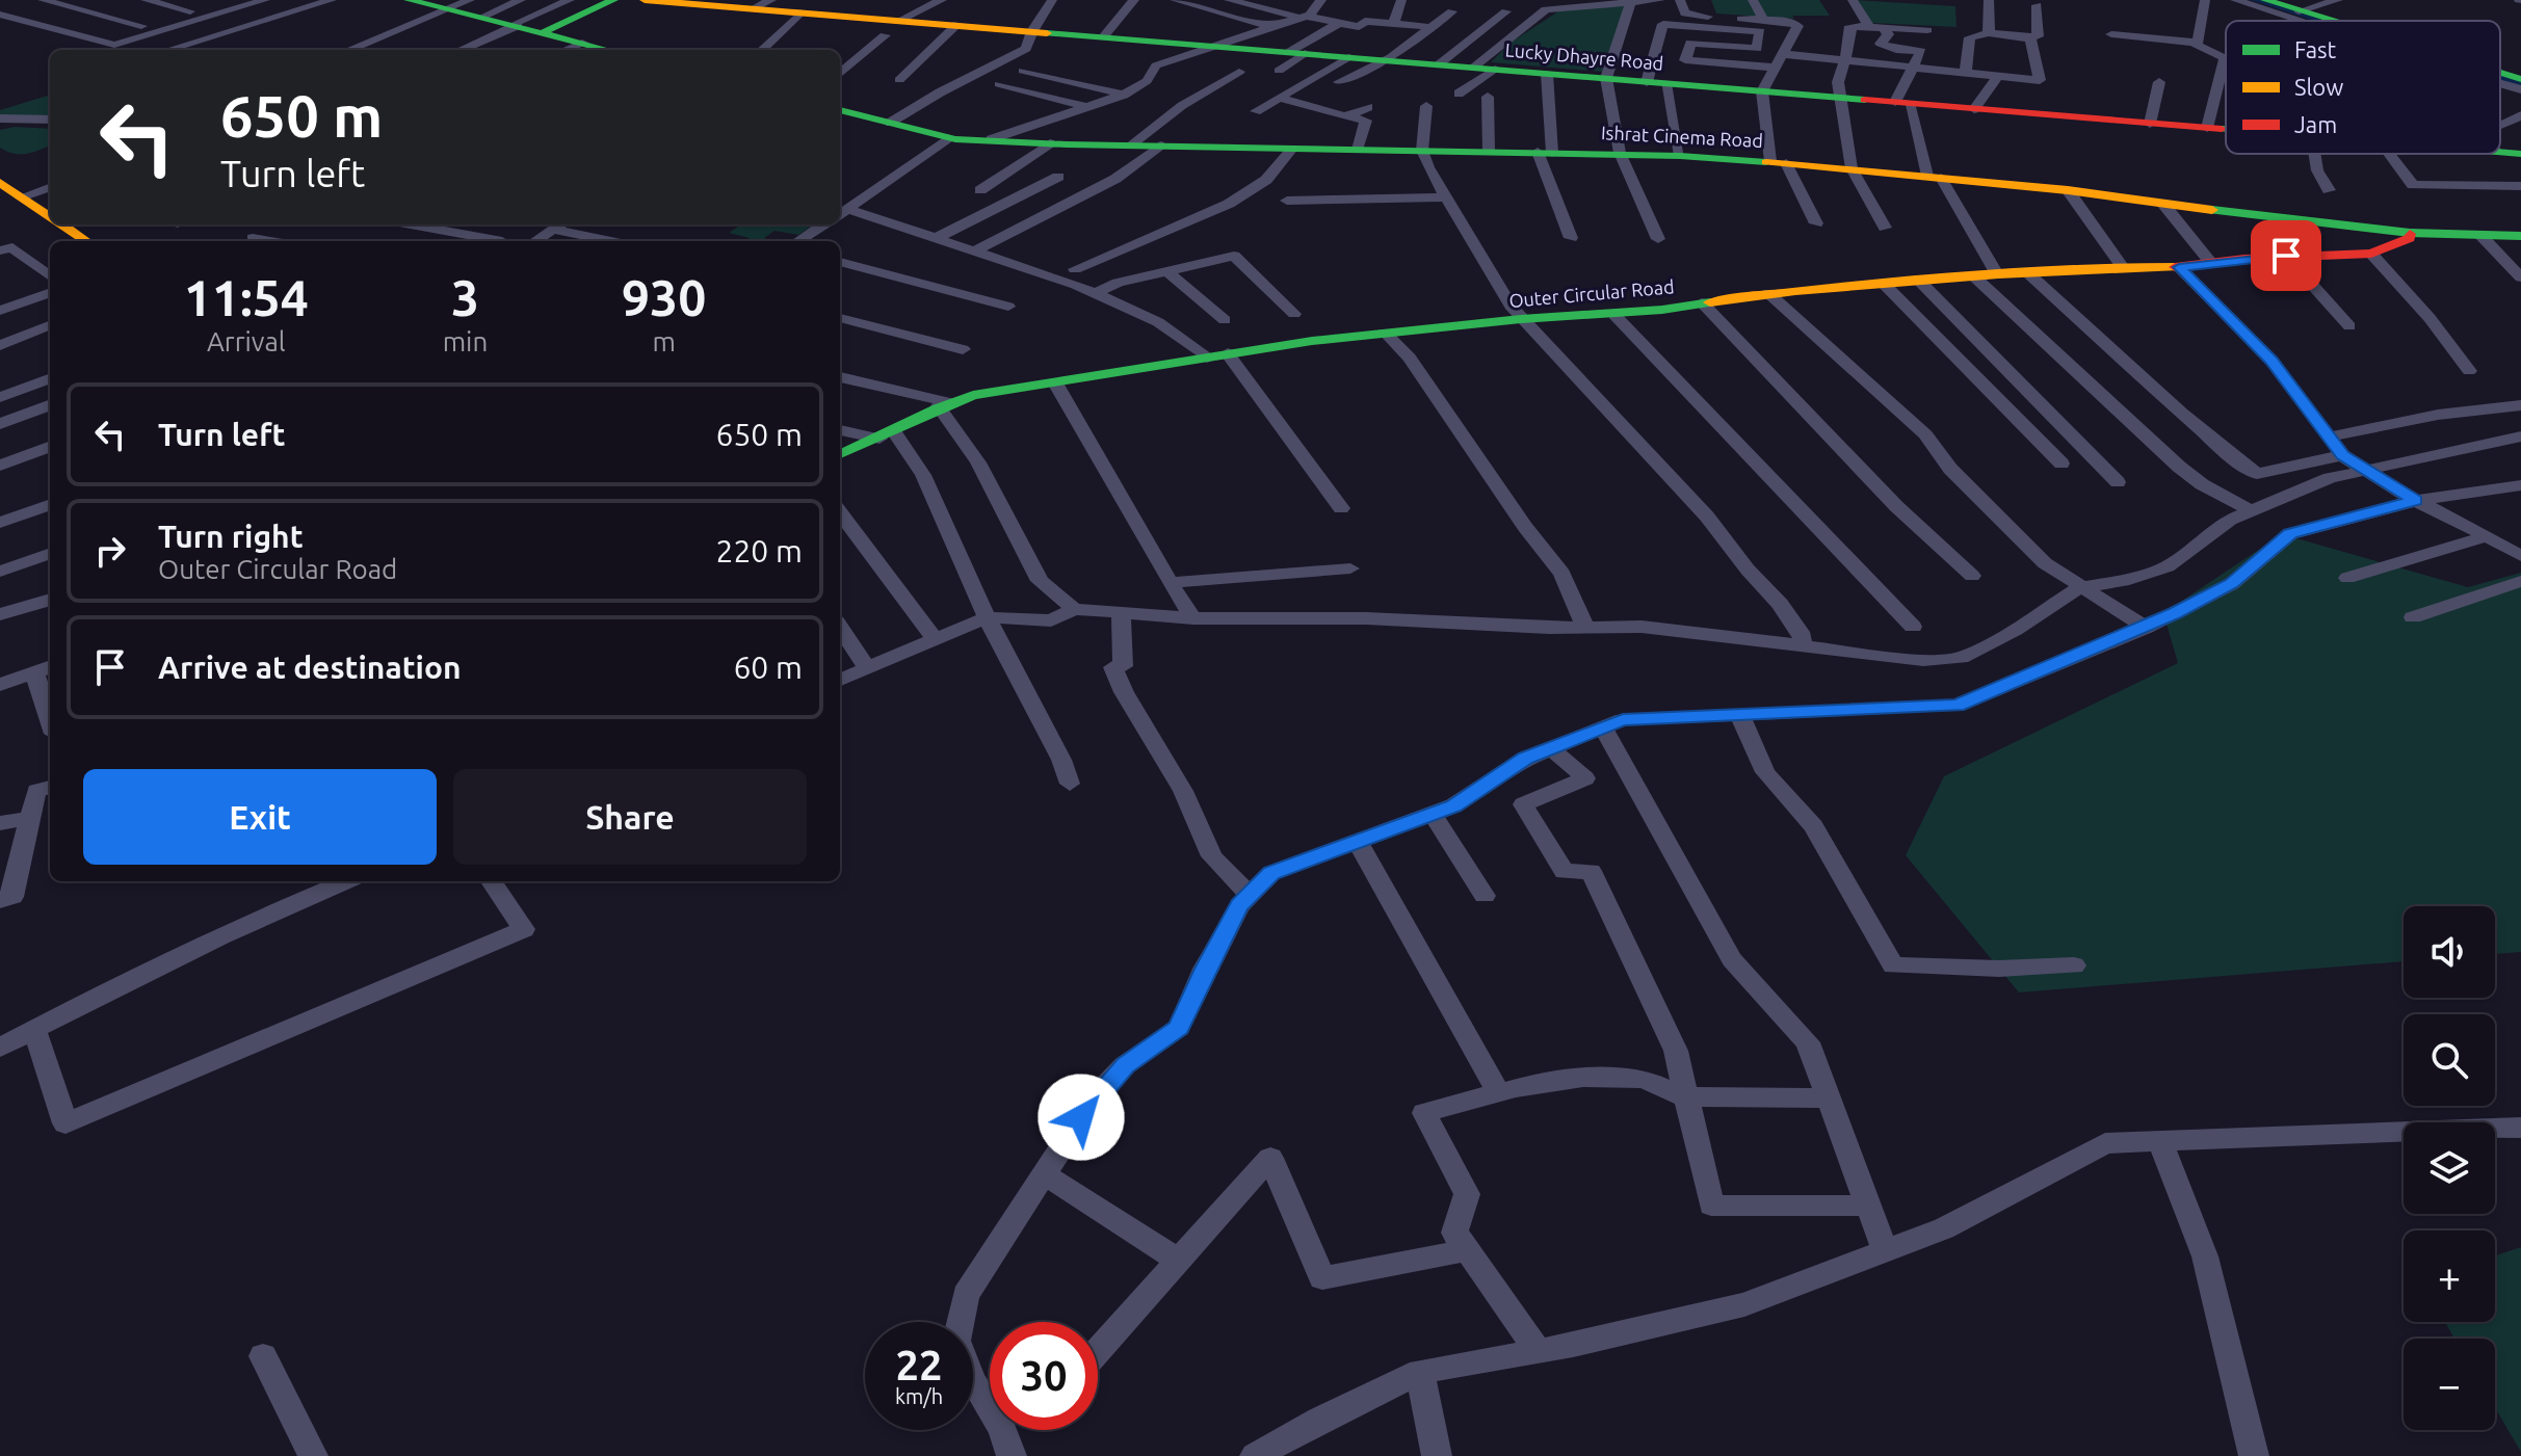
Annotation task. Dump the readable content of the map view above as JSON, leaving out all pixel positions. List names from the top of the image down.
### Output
{
  "streets": {
    "main road": ["Lucky Dhayre Road", "Ishrat Cinema Road", "Outer Circular Road"]
  },
  "crossings": [
    ["Ishrat Cinema Road", "Outer Circular Road"]
  ],
  "legend": ["Fast", "Slow", "Jam"],
  "page": {
    "turn": ["650 m", "Turn left"],
    "eta": [
      "11:54",
      "Arrival",
      "3",
      "min",
      "930",
      "m"
    ],
    "list": [
      {
        "name": "Turn left",
        "value": "650 m"
      },
      {
        "name": "Turn right",
        "note": "Outer Circular Road",
        "value": "220 m"
      },
      {
        "name": "Arrive at destination",
        "value": "60 m"
      }
    ],
    "buttons": ["Exit", "Share"],
    "map_buttons": ["+", "−"],
    "speed": "22 km/h",
    "limit": "30"
  }
}
